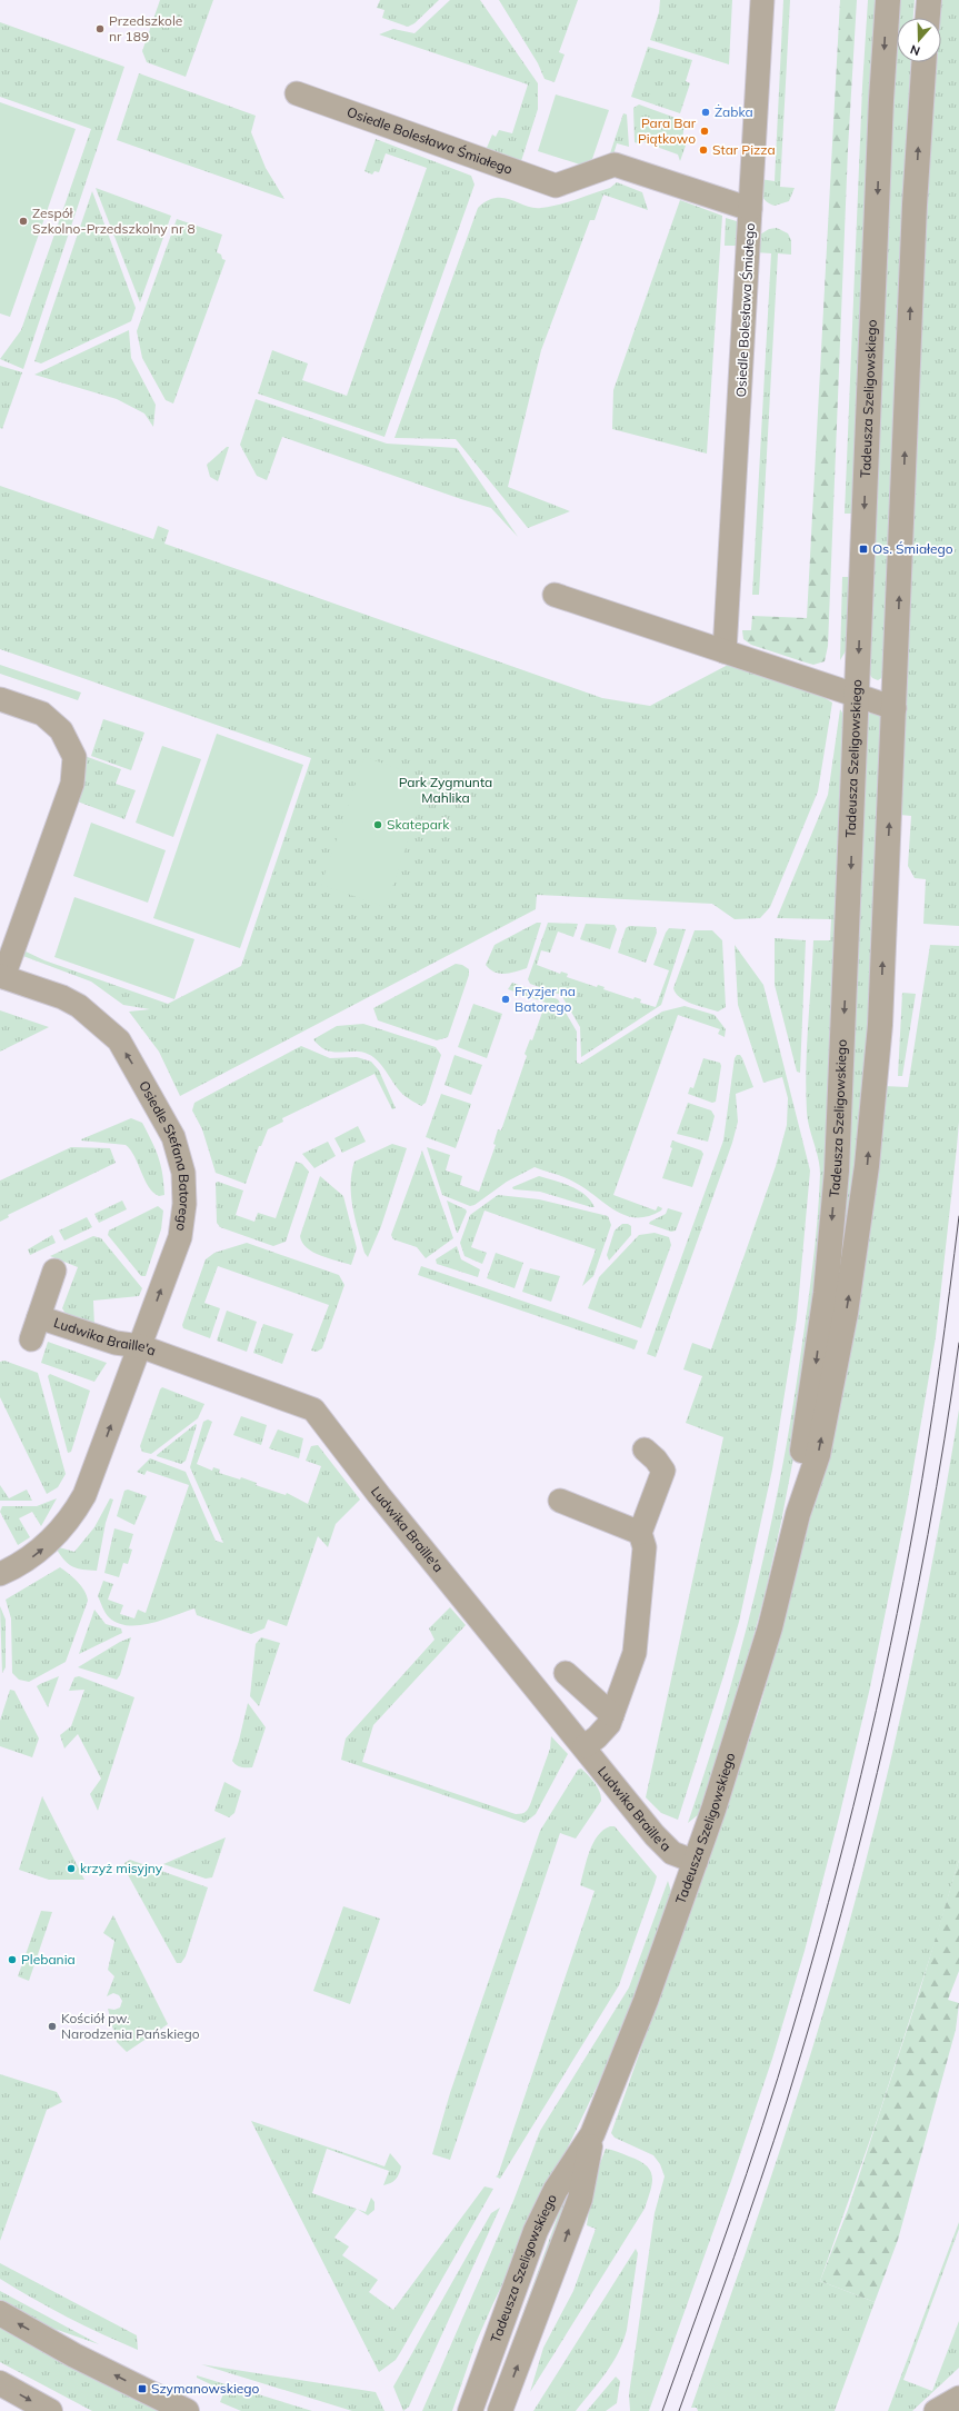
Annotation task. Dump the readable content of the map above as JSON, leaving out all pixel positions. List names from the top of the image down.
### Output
{
  "streets": {
    "street": [
      "Osiedle Bolesława Śmiałego",
      "Tadeusza Szeligowskiego",
      "Osiedle Stefana Batorego",
      "Ludwika Braille'a"
    ]
  },
  "crossings": [
    ["Tadeusza Szeligowskiego", "Ludwika Braille'a"],
    ["Osiedle Stefana Batorego", "Ludwika Braille'a"]
  ],
  "one_way": ["Osiedle Stefana Batorego"],
  "parks": ["Park Zygmunta Mahlika"],
  "places": {
    "other": [
      "Przedszkole nr 189",
      "Żabka",
      "Para Bar Piątkowo",
      "Star Pizza",
      "Zespół Szkolno-Przedszkolny nr 8",
      "Skatepark",
      "Fryzjer na Batorego",
      "krzyż misyjny",
      "Plebania",
      "Kościół pw. Narodzenia Pańskiego"
    ],
    "transit": ["Os. Śmiałego", "Szymanowskiego"]
  },
  "north": "bottom"
}
